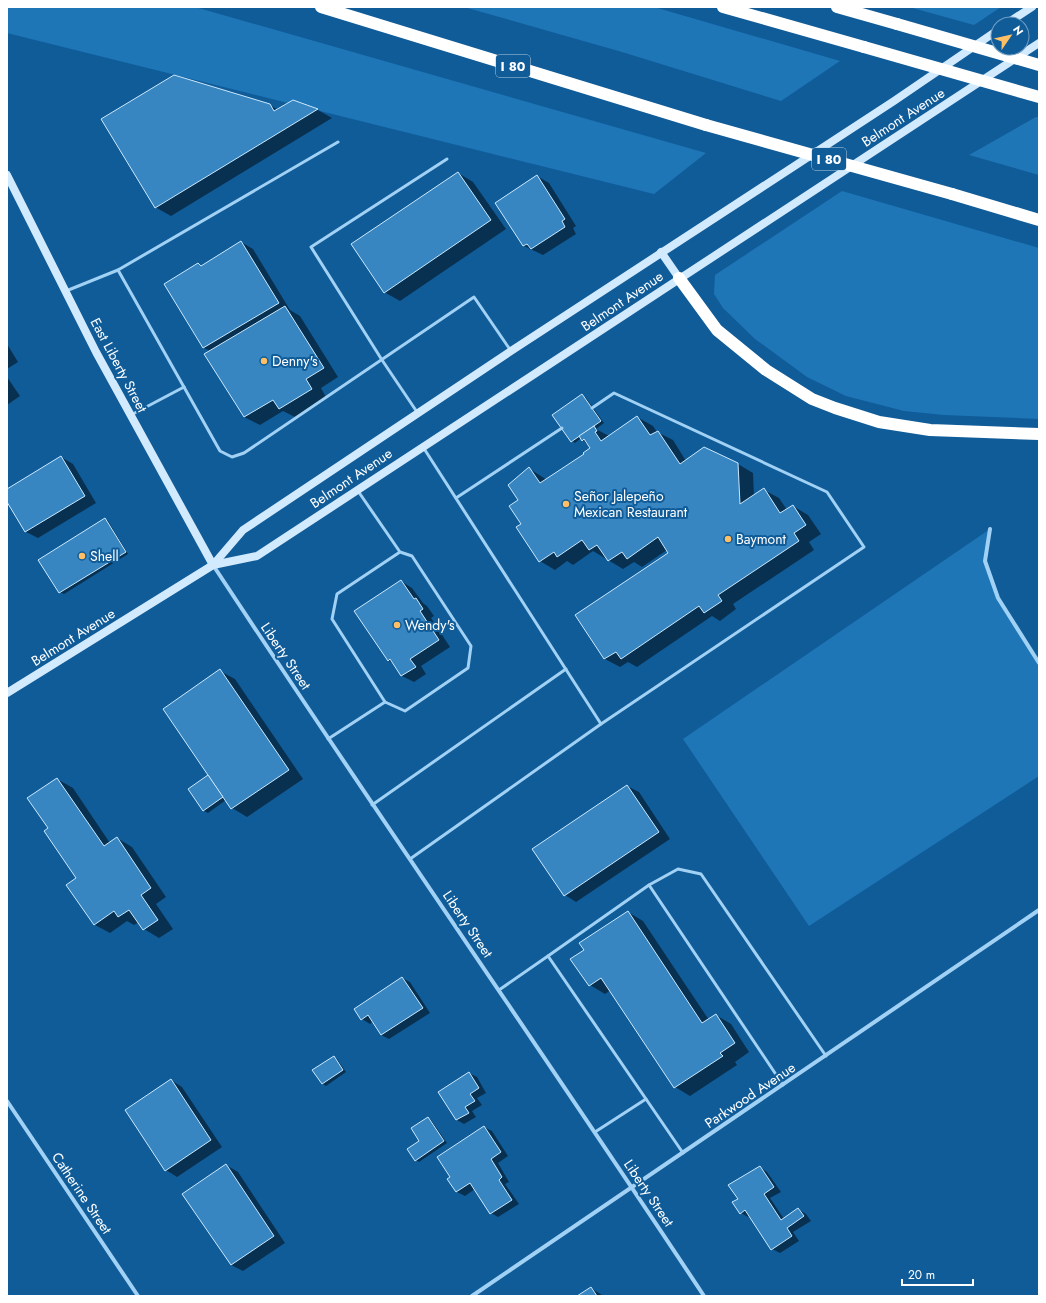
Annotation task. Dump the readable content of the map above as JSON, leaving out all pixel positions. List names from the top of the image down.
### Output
{
  "streets": {
    "highway": ["I 80"],
    "main road": ["Belmont Avenue", "East Liberty Street"],
    "street": ["Liberty Street", "Parkwood Avenue", "Catherine Street"]
  },
  "crossings": [
    ["Belmont Avenue", "East Liberty Street"],
    ["Belmont Avenue", "Liberty Street"],
    ["East Liberty Street", "Liberty Street"],
    ["Liberty Street", "Parkwood Avenue"]
  ],
  "places": [
    "Denny's",
    "Señor Jalepeño Mexican Restaurant",
    "Baymont",
    "Shell",
    "Wendy's"
  ],
  "scale_bar": "20 m",
  "north": "top right"
}
